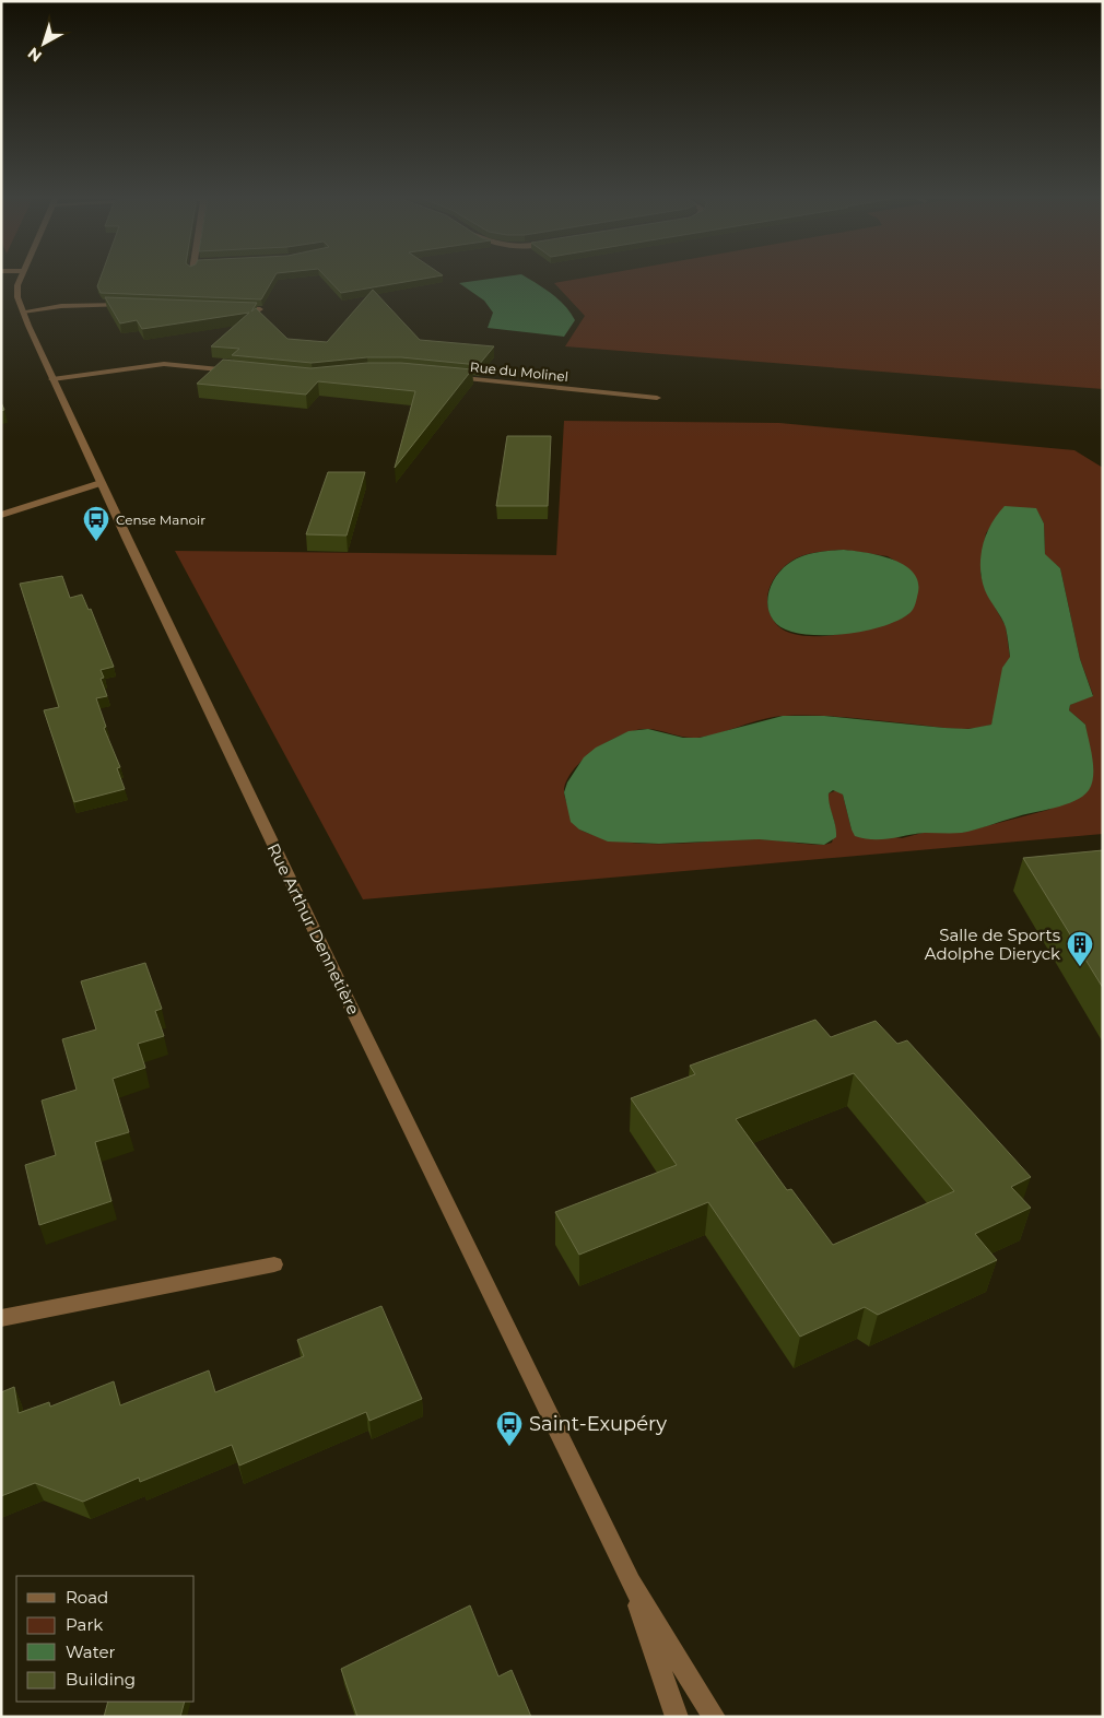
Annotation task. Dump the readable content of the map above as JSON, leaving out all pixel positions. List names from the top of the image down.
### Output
{
  "streets": {
    "street": ["Rue du Molinel", "Rue Arthur Dennetière"]
  },
  "places": {
    "bus stop": ["Cense Manoir", "Saint-Exupéry"],
    "building": ["Salle de Sports Adolphe Dieryck"]
  },
  "legend": [
    "Road",
    "Park",
    "Water",
    "Building"
  ],
  "north": "bottom left"
}
